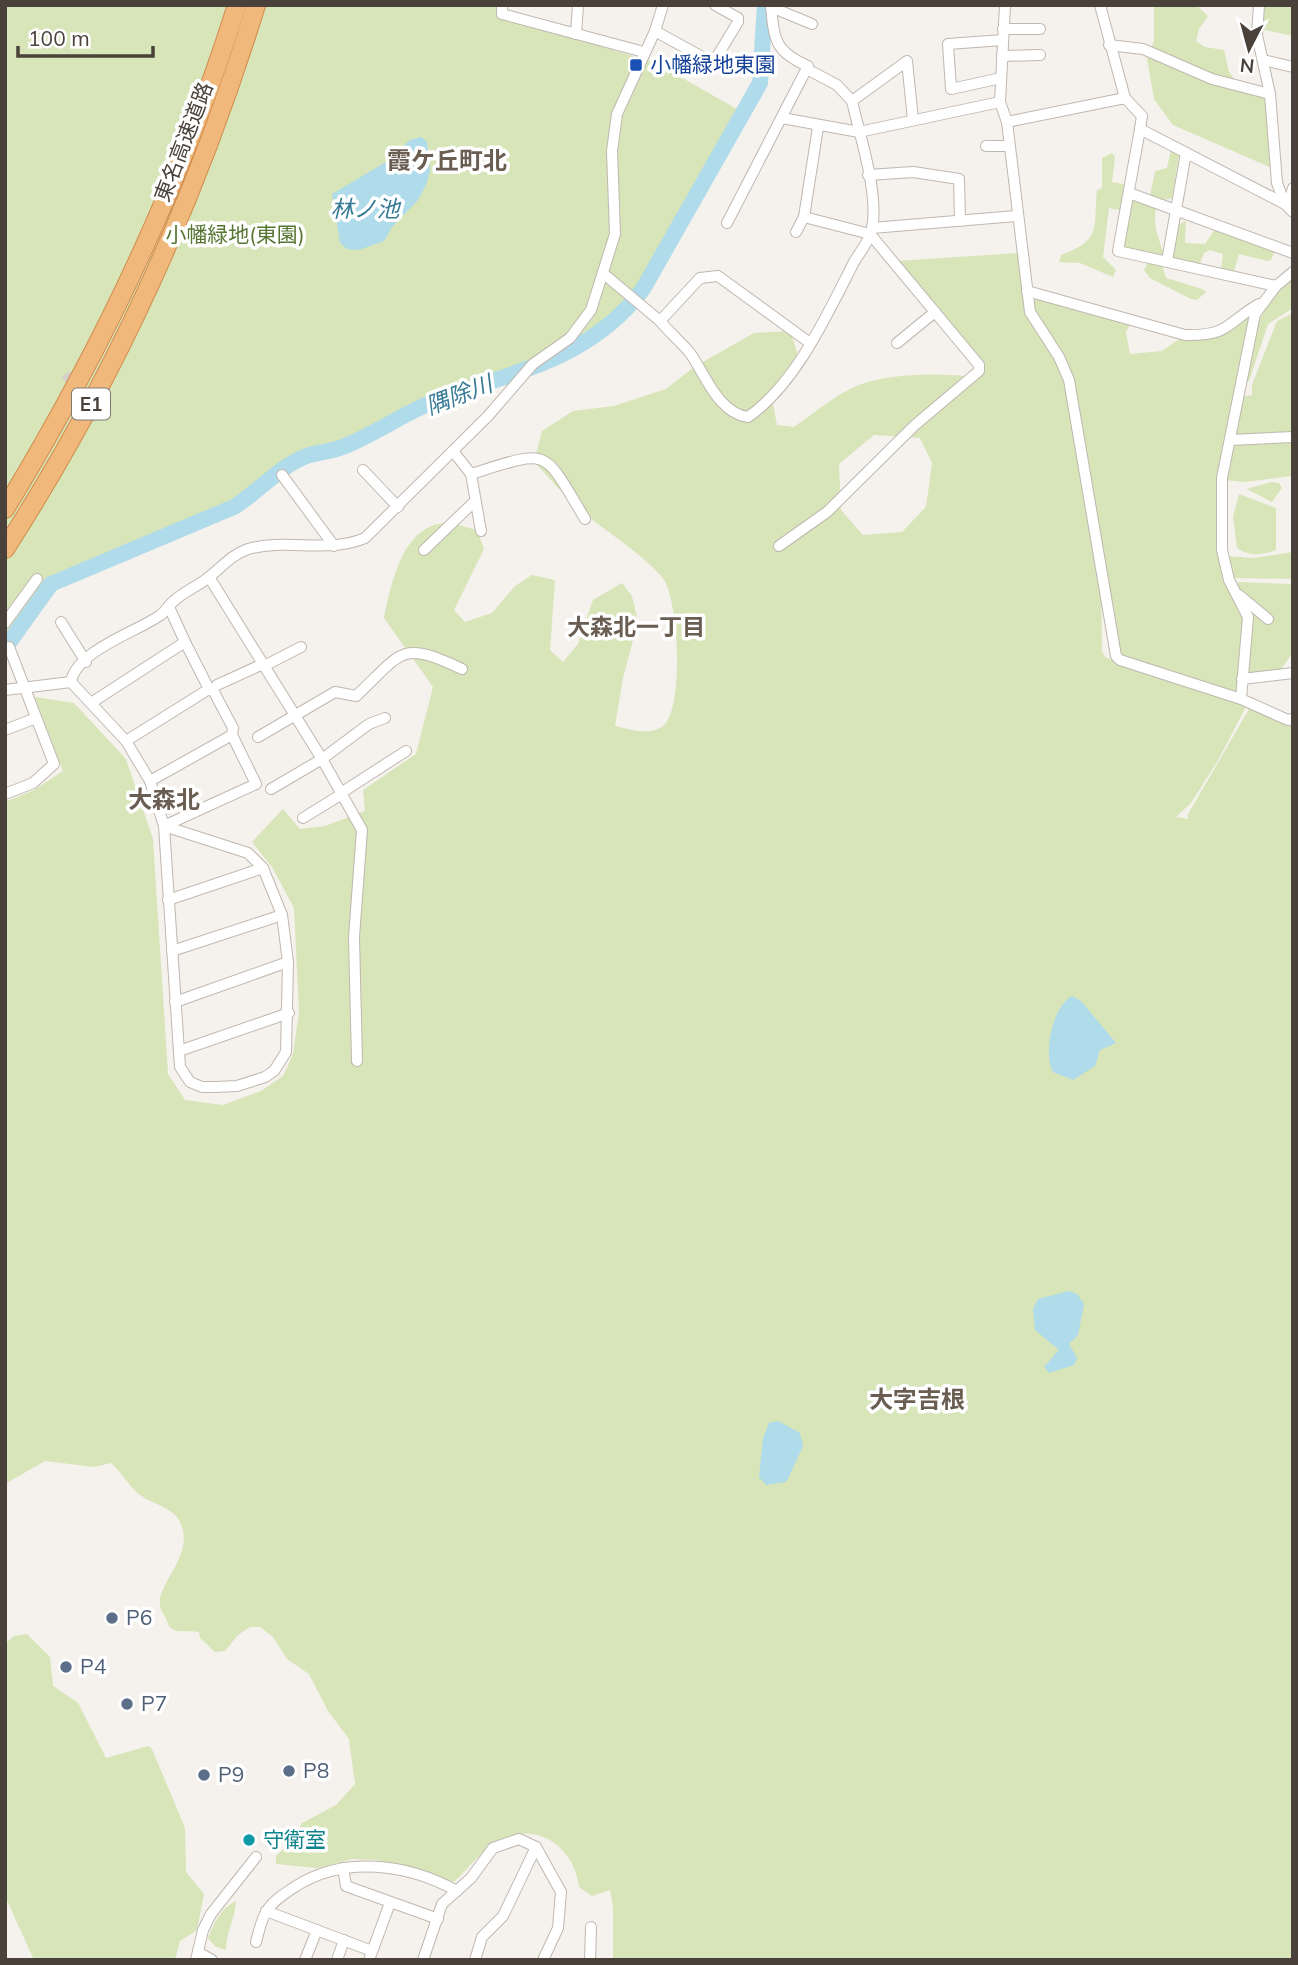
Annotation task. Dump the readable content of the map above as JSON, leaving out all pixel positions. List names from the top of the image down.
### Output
{
  "streets": {
    "highway": ["東名高速道路", "E1"]
  },
  "districts": [
    "霞ケ丘町北",
    "大森北一丁目",
    "大森北",
    "大字吉根"
  ],
  "water": ["林ノ池", "隅除川"],
  "parks": ["小幡緑地(東園)"],
  "places": {
    "transit": ["小幡緑地東園"],
    "other": [
      "P6",
      "P4",
      "P7",
      "P8",
      "P9",
      "守衛室"
    ]
  },
  "scale_bar": "100 m",
  "north": "bottom"
}
